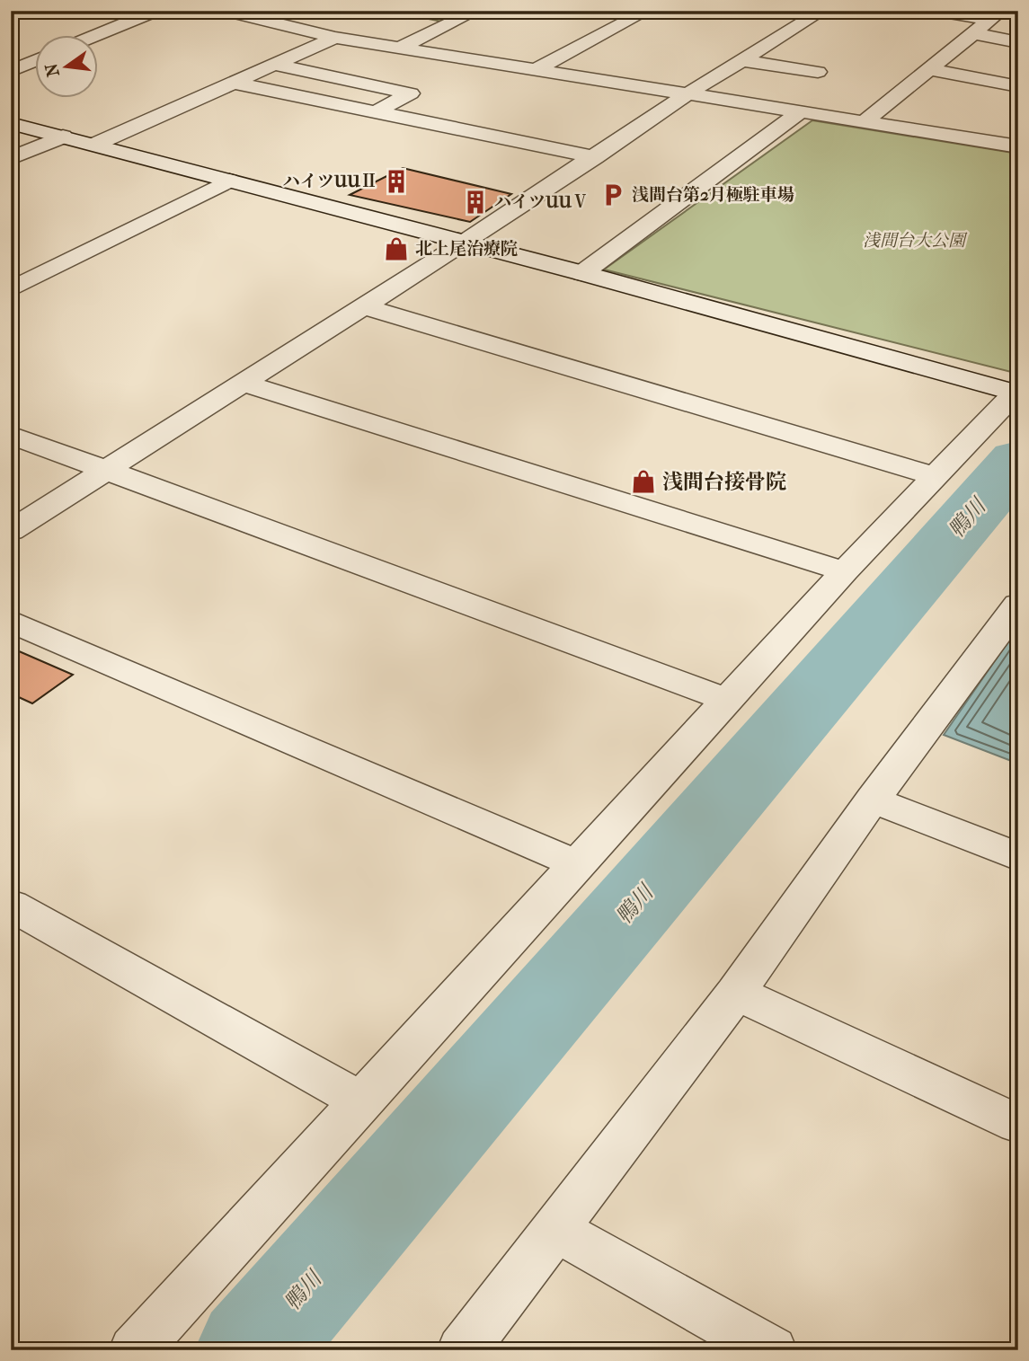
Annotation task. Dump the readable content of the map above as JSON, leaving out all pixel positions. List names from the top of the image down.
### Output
{
  "water": ["鴨川"],
  "parks": ["浅間台大公園"],
  "places": {
    "building": ["ハイツUUⅡ", "ハイツUUⅤ"],
    "parking": ["浅間台第2月極駐車場"],
    "shop": ["北上尾治療院", "浅間台接骨院"]
  },
  "north": "left"
}
